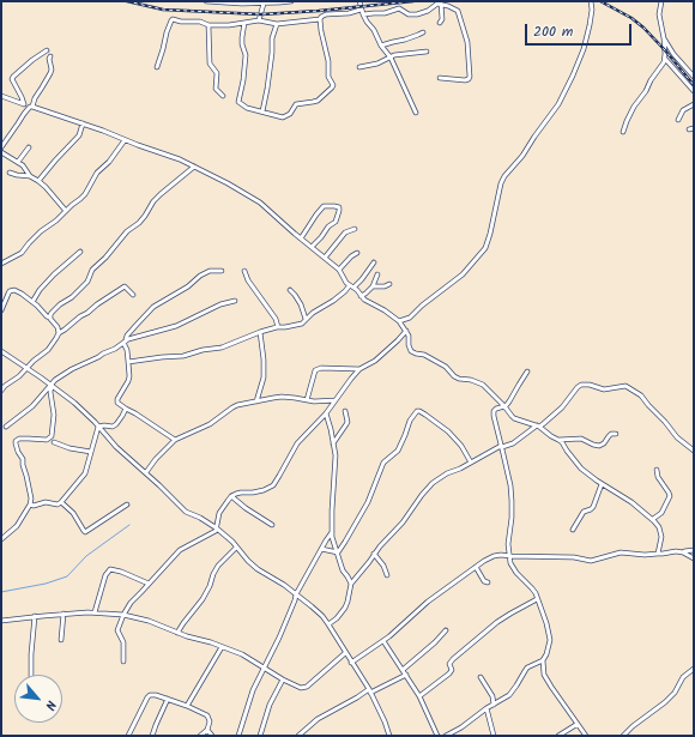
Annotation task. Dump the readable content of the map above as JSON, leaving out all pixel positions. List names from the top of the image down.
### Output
{
  "scale_bar": "200 m",
  "north": "bottom right"
}
